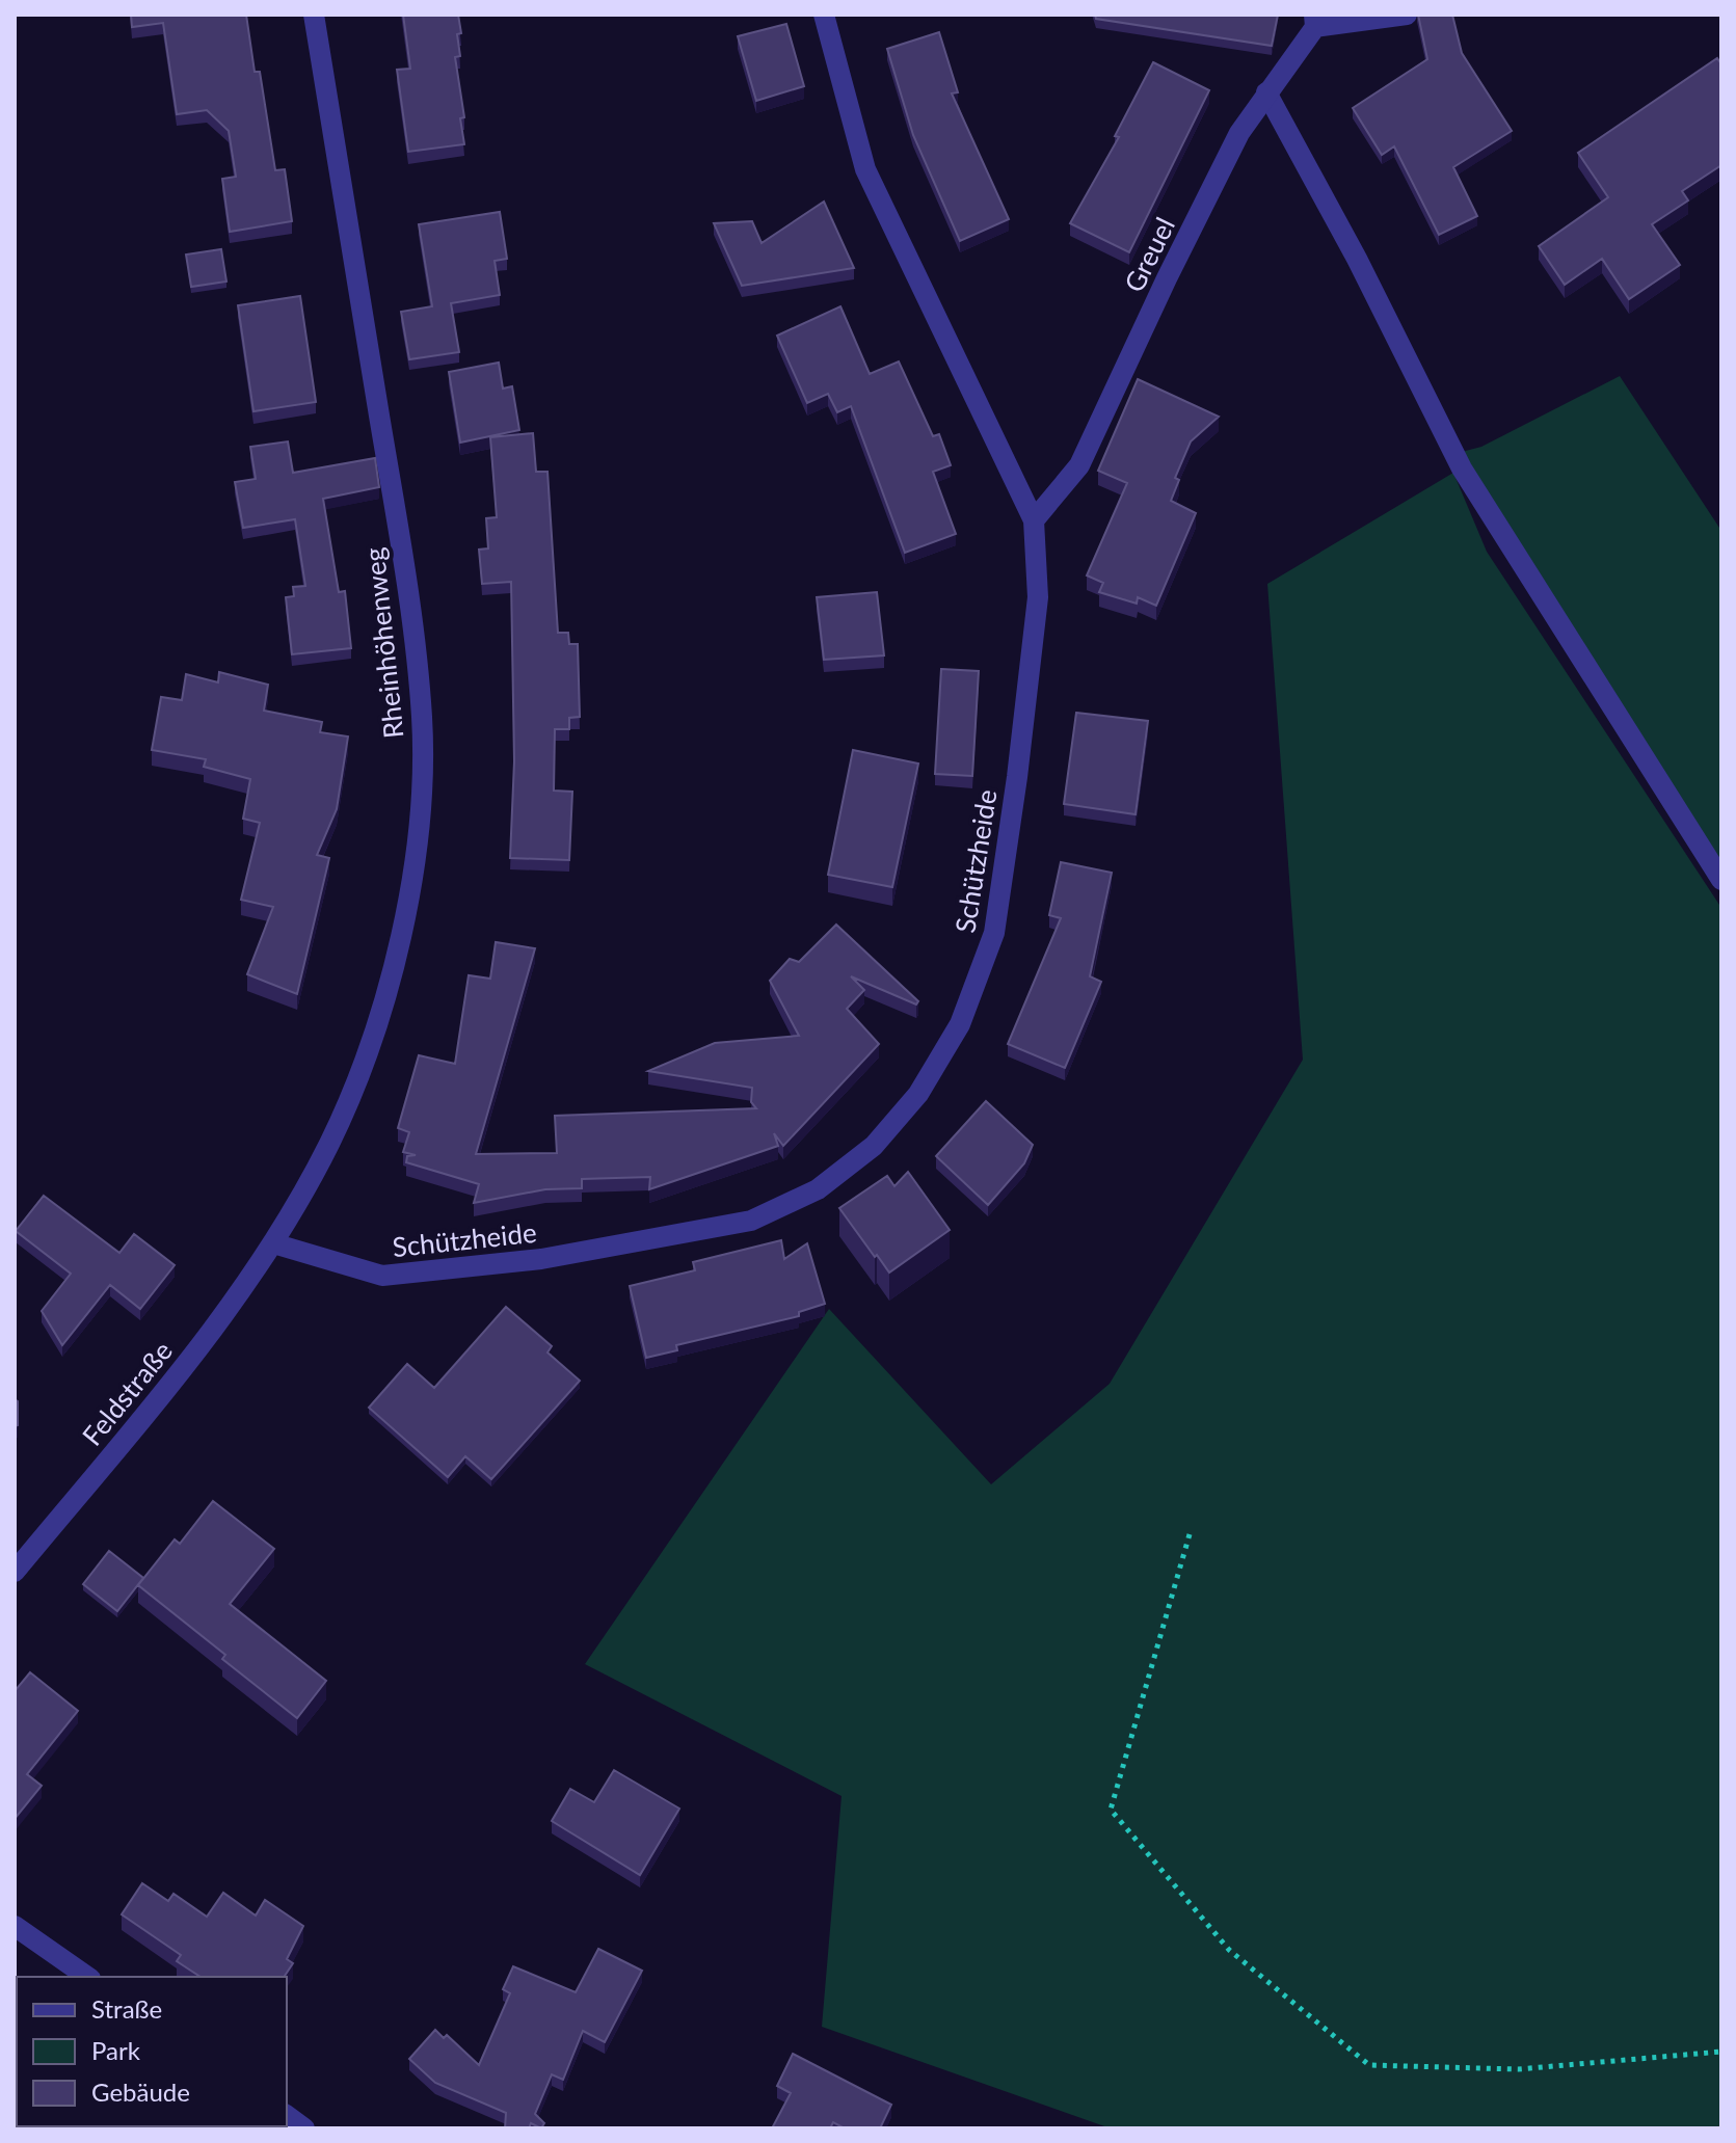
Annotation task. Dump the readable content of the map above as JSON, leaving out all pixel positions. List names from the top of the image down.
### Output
{
  "streets": {
    "street": [
      "Greuel",
      "Rheinhöhenweg",
      "Schützheide",
      "Feldstraße"
    ]
  },
  "crossings": [
    ["Greuel", "Schützheide"],
    ["Rheinhöhenweg", "Schützheide"],
    ["Rheinhöhenweg", "Feldstraße"],
    ["Schützheide", "Feldstraße"]
  ],
  "legend": ["Straße", "Park", "Gebäude"]
}
